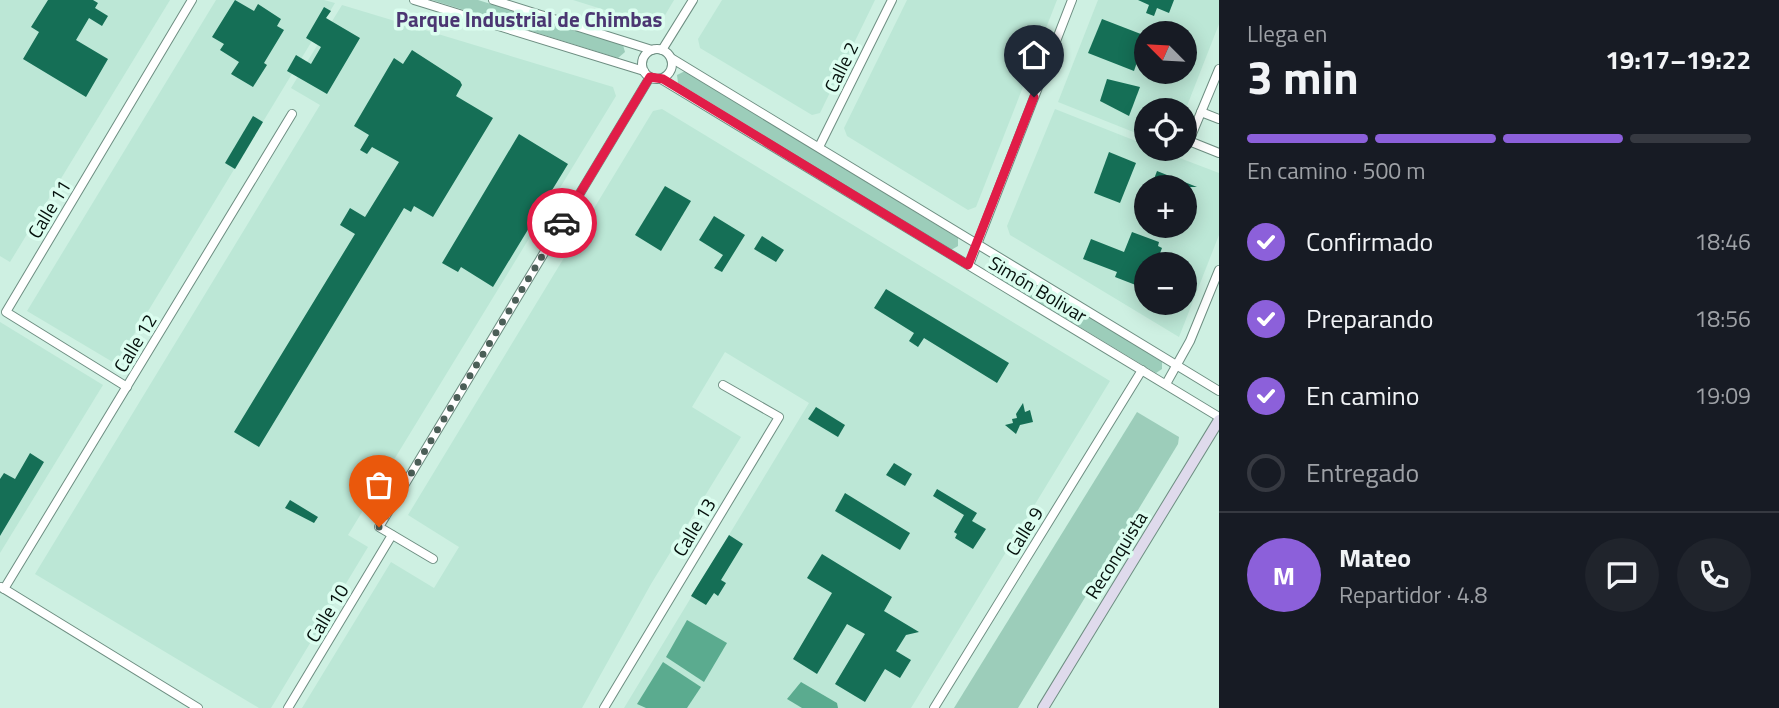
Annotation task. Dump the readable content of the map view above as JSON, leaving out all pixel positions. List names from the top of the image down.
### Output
{
  "streets": {
    "street": [
      "Calle 2",
      "Calle 11",
      "Simón Bolivar",
      "Calle 12",
      "Calle 13",
      "Calle 9",
      "Reconquista",
      "Calle 10"
    ]
  },
  "crossings": [
    ["Calle 2", "Simón Bolivar"],
    ["Calle 11", "Calle 12"],
    ["Simón Bolivar", "Calle 9"],
    ["Simón Bolivar", "Reconquista"]
  ],
  "districts": ["Parque Industrial de Chimbas"],
  "north": "top left",
  "page": {
    "heading": ["3 min", "Llega en", "19:17–19:22"],
    "panel": ["Mateo", "Repartidor · 4.8"],
    "map_buttons": ["+", "−"],
    "bar": "En camino · 500 m",
    "list": [
      ["Confirmado", "18:46"],
      ["Preparando", "18:56"],
      ["En camino", "19:09"],
      "Entregado"
    ],
    "round": "M"
  }
}
